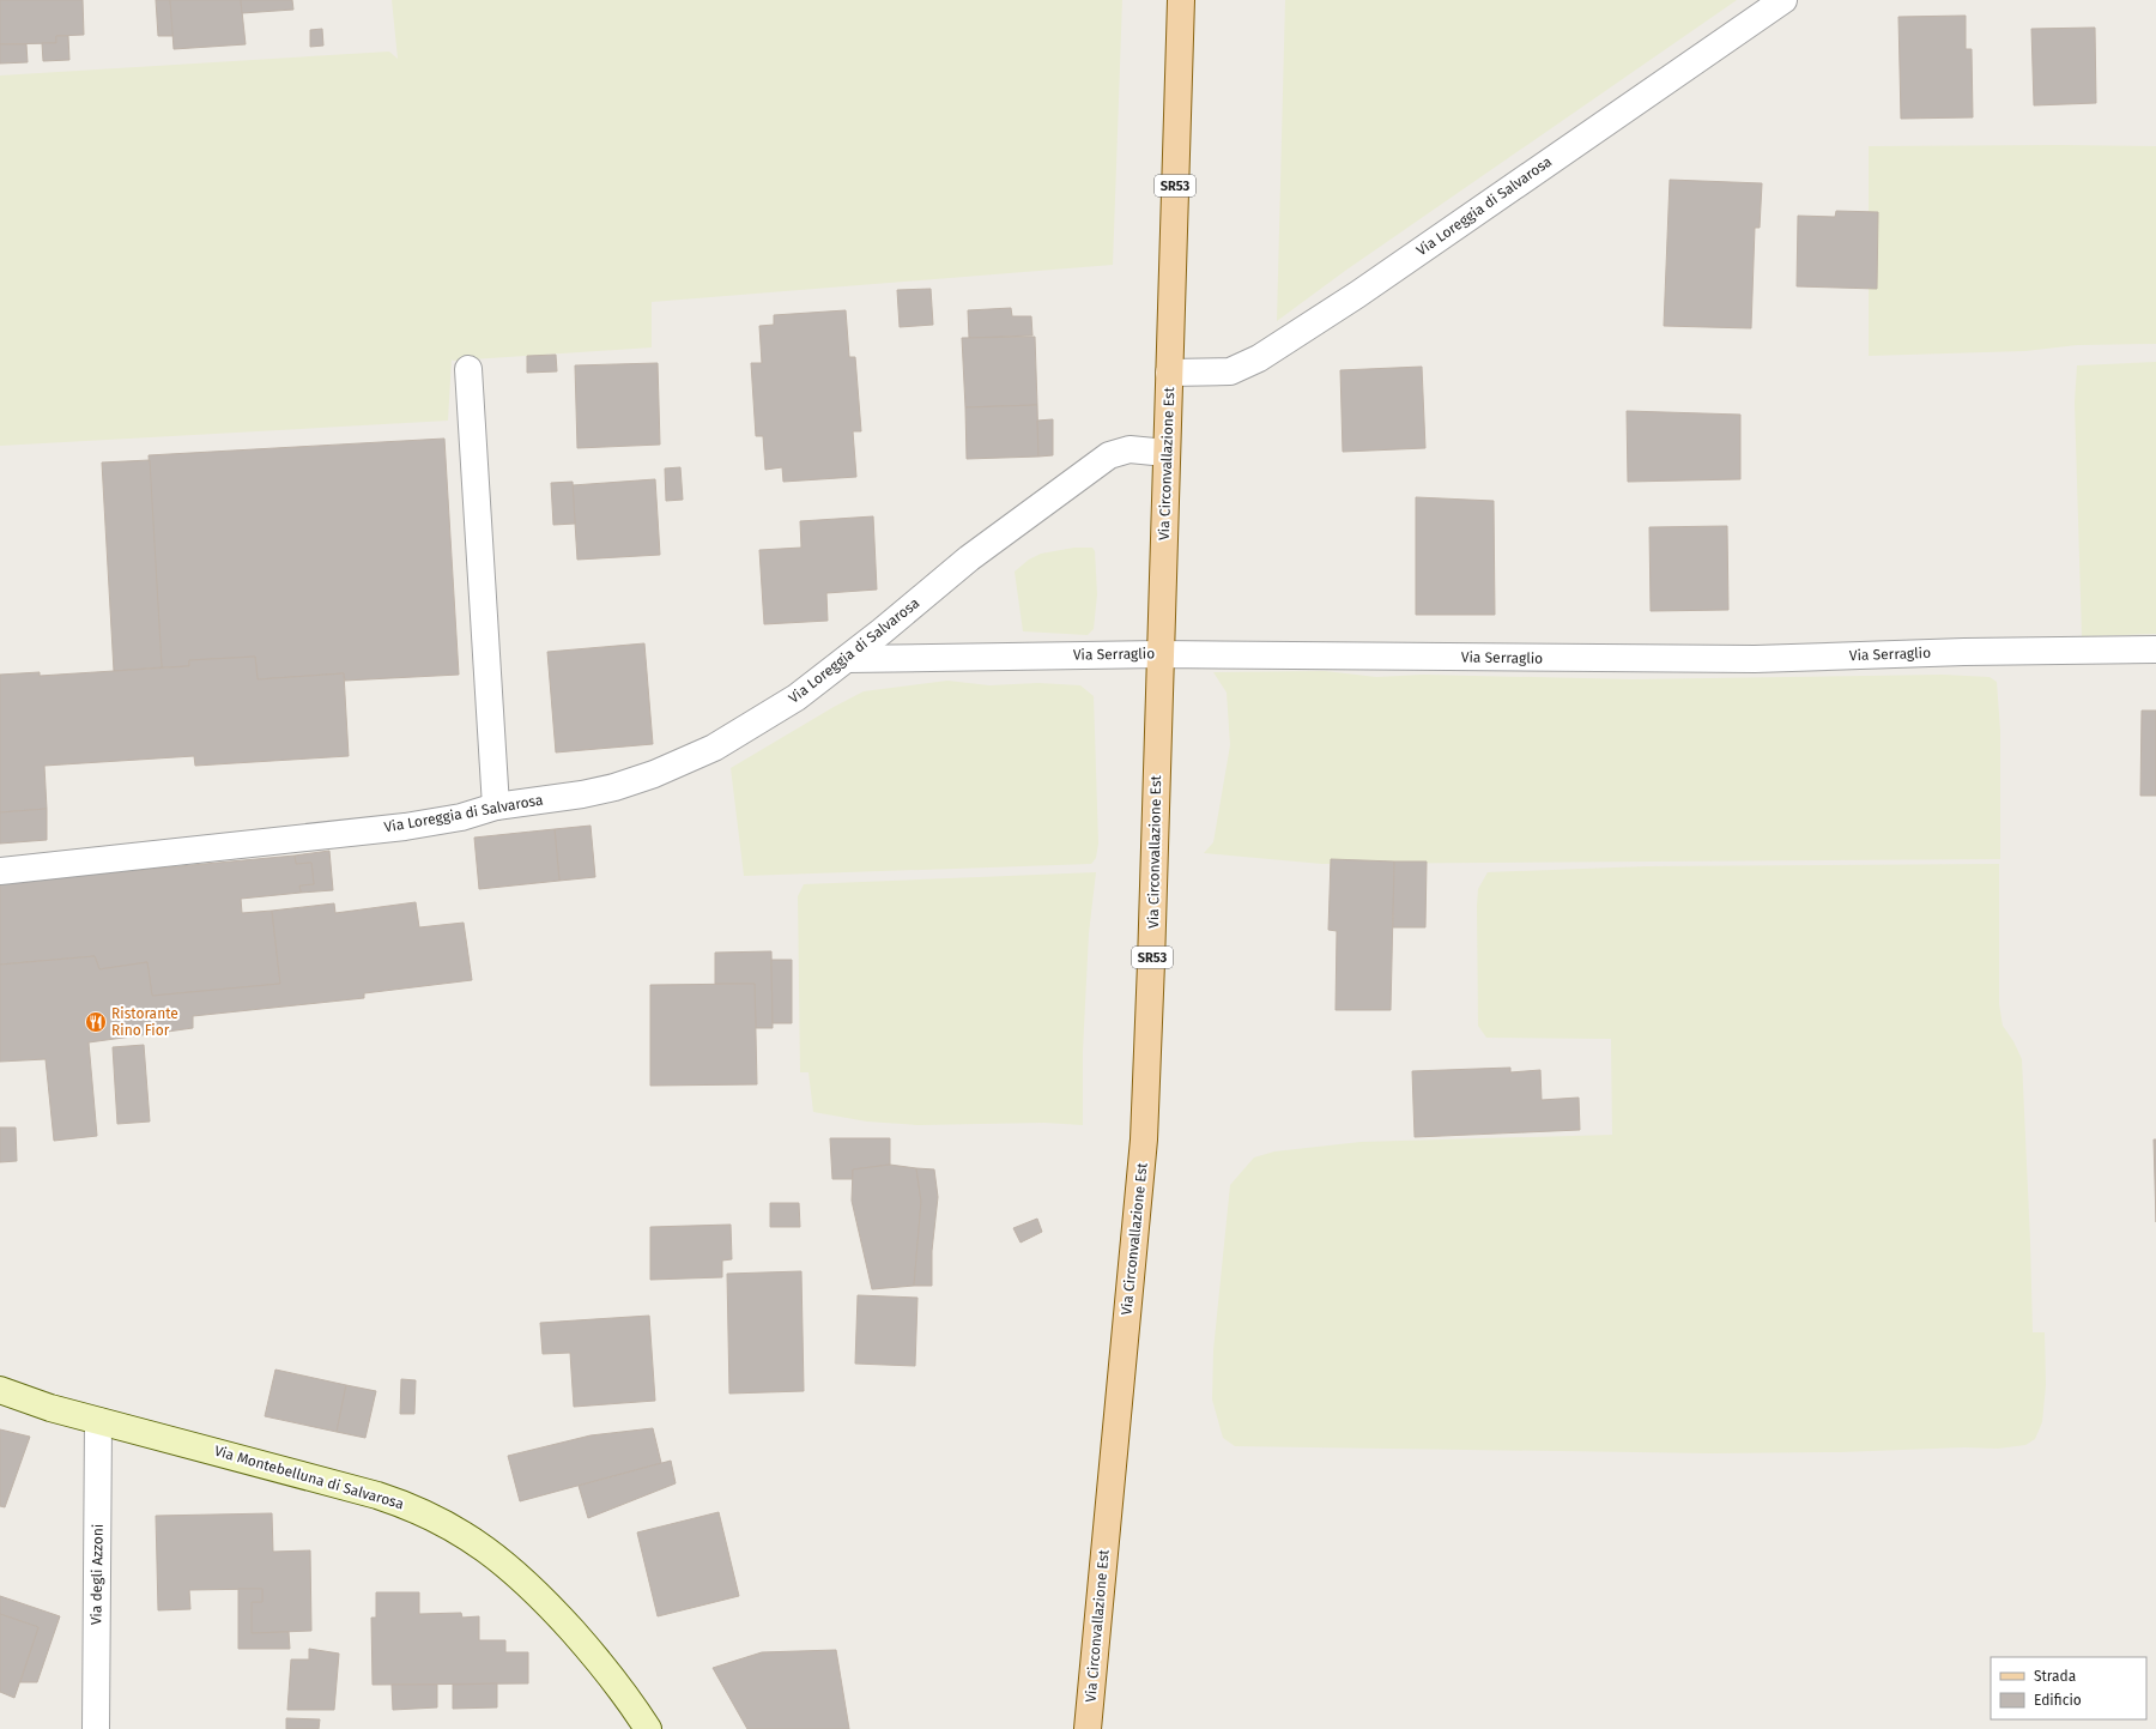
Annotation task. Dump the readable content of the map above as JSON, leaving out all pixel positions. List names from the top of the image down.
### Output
{
  "streets": {
    "main road": ["SR53", "Via Circonvallazione Est"],
    "street": [
      "Via Loreggia di Salvarosa",
      "Via Serraglio",
      "Via Montebelluna di Salvarosa",
      "Via degli Azzoni"
    ]
  },
  "crossings": [
    ["Via Loreggia di Salvarosa", "Via Circonvallazione Est"],
    ["Via Loreggia di Salvarosa", "Via Serraglio"],
    ["Via Circonvallazione Est", "Via Serraglio"],
    ["Via Montebelluna di Salvarosa", "Via degli Azzoni"]
  ],
  "places": {
    "restaurant": ["Ristorante Rino Fior"]
  },
  "legend": ["Strada", "Edificio"]
}
